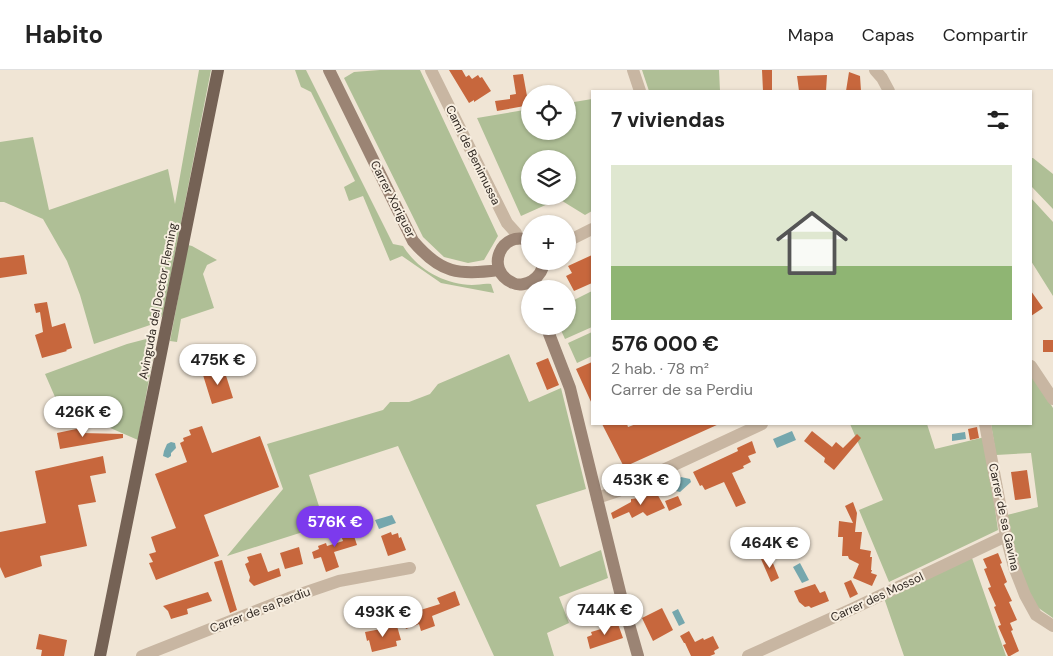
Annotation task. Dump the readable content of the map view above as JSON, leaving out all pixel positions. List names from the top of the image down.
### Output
{
  "streets": {
    "main road": ["Avinguda del Doctor Fleming"],
    "street": [
      "Camí de Benimussa",
      "Carrer Xoriguer",
      "Carrer de sa Gavina",
      "Carrer des Mossol",
      "Carrer de sa Perdiu"
    ]
  },
  "crossings": [
    ["Carrer de sa Gavina", "Carrer des Mossol"]
  ],
  "page": {
    "header": "Habito",
    "nav": ["Mapa", "Capas", "Compartir"],
    "map_buttons": ["+", "−"],
    "heading": "7 viviendas",
    "list": [
      {
        "name": "576 000 €",
        "note": "2 hab. · 78 m² · Carrer de sa Perdiu"
      }
    ],
    "price": [
      "475K €",
      "426K €",
      "453K €",
      "576K €",
      "464K €",
      "744K €",
      "493K €"
    ]
  }
}
